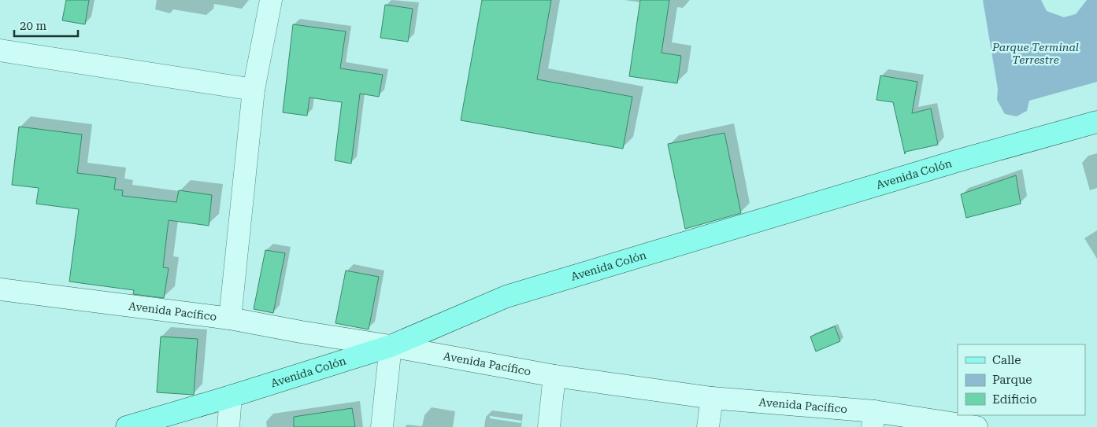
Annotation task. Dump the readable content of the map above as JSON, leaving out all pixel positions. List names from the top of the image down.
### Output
{
  "streets": {
    "main road": ["Avenida Colón"],
    "street": ["Avenida Pacífico"]
  },
  "crossings": [
    ["Avenida Colón", "Avenida Pacífico"]
  ],
  "parks": ["Parque Terminal Terrestre"],
  "legend": ["Calle", "Parque", "Edificio"],
  "scale_bar": "20 m"
}
